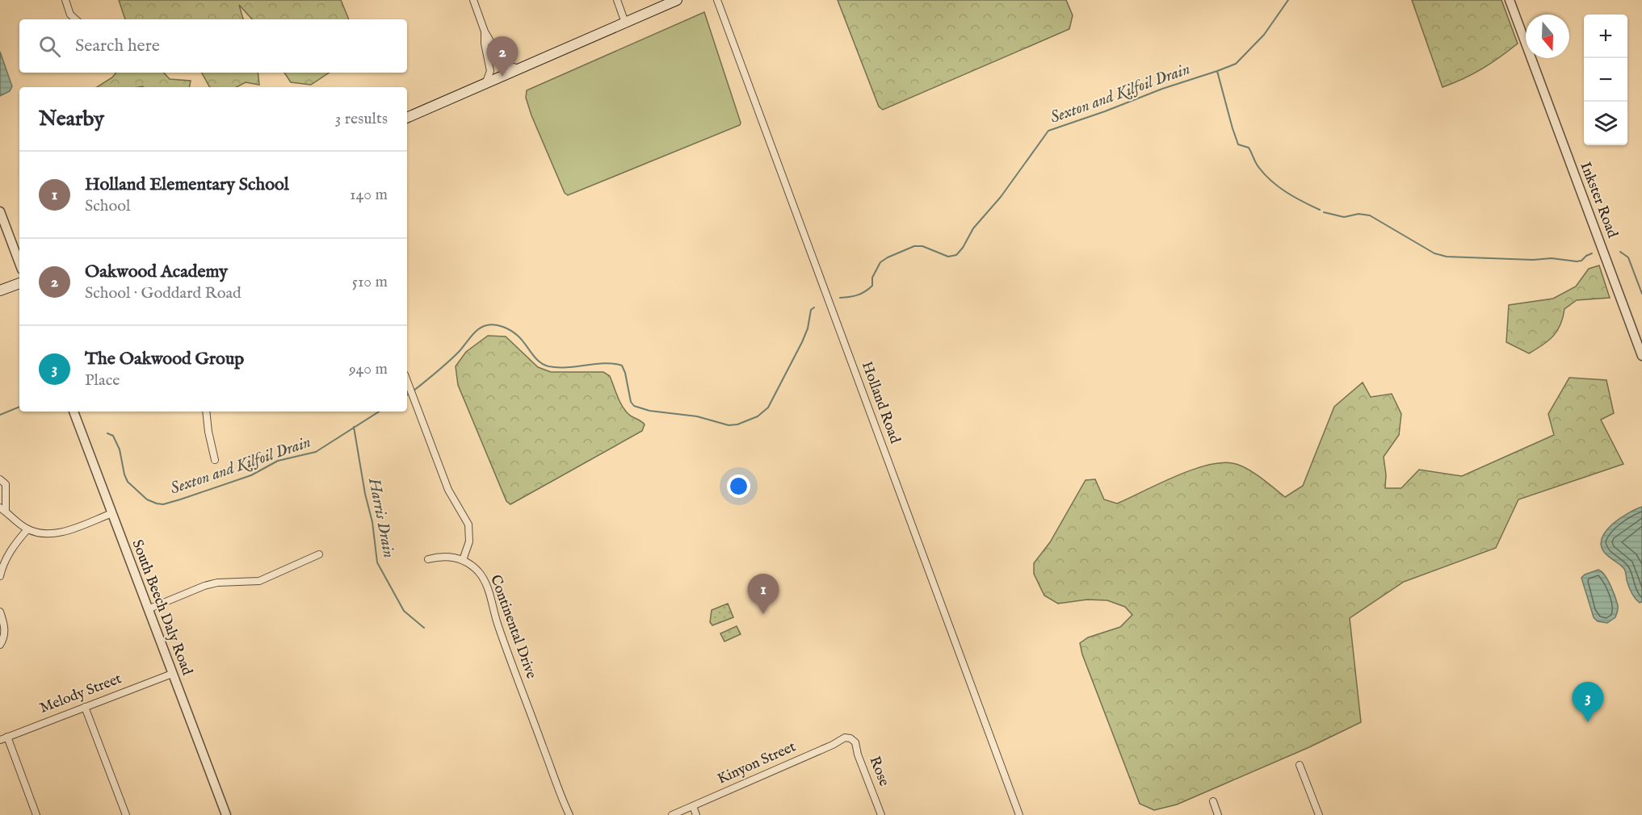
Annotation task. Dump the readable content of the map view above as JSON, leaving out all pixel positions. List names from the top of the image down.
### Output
{
  "streets": {
    "street": [
      "Inkster Road",
      "Holland Road",
      "South Beech Daly Road",
      "Continental Drive",
      "Melody Street",
      "Kinyon Street",
      "Rose"
    ]
  },
  "crossings": [
    ["South Beech Daly Road", "Melody Street"],
    ["Kinyon Street", "Rose"]
  ],
  "water": ["Sexton and Kilfoil Drain", "Harris Drain"],
  "north": "bottom",
  "page": {
    "map_buttons": ["+", "−"],
    "search": "Search here",
    "pins": ["2", "1", "3"],
    "heading": ["Nearby", "3 results"],
    "list": [
      {
        "mark": "1",
        "name": "Holland Elementary School",
        "note": "School",
        "value": "140 m"
      },
      {
        "mark": "2",
        "name": "Oakwood Academy",
        "note": "School · Goddard Road",
        "value": "510 m"
      },
      {
        "mark": "3",
        "name": "The Oakwood Group",
        "note": "Place",
        "value": "940 m"
      }
    ]
  }
}
